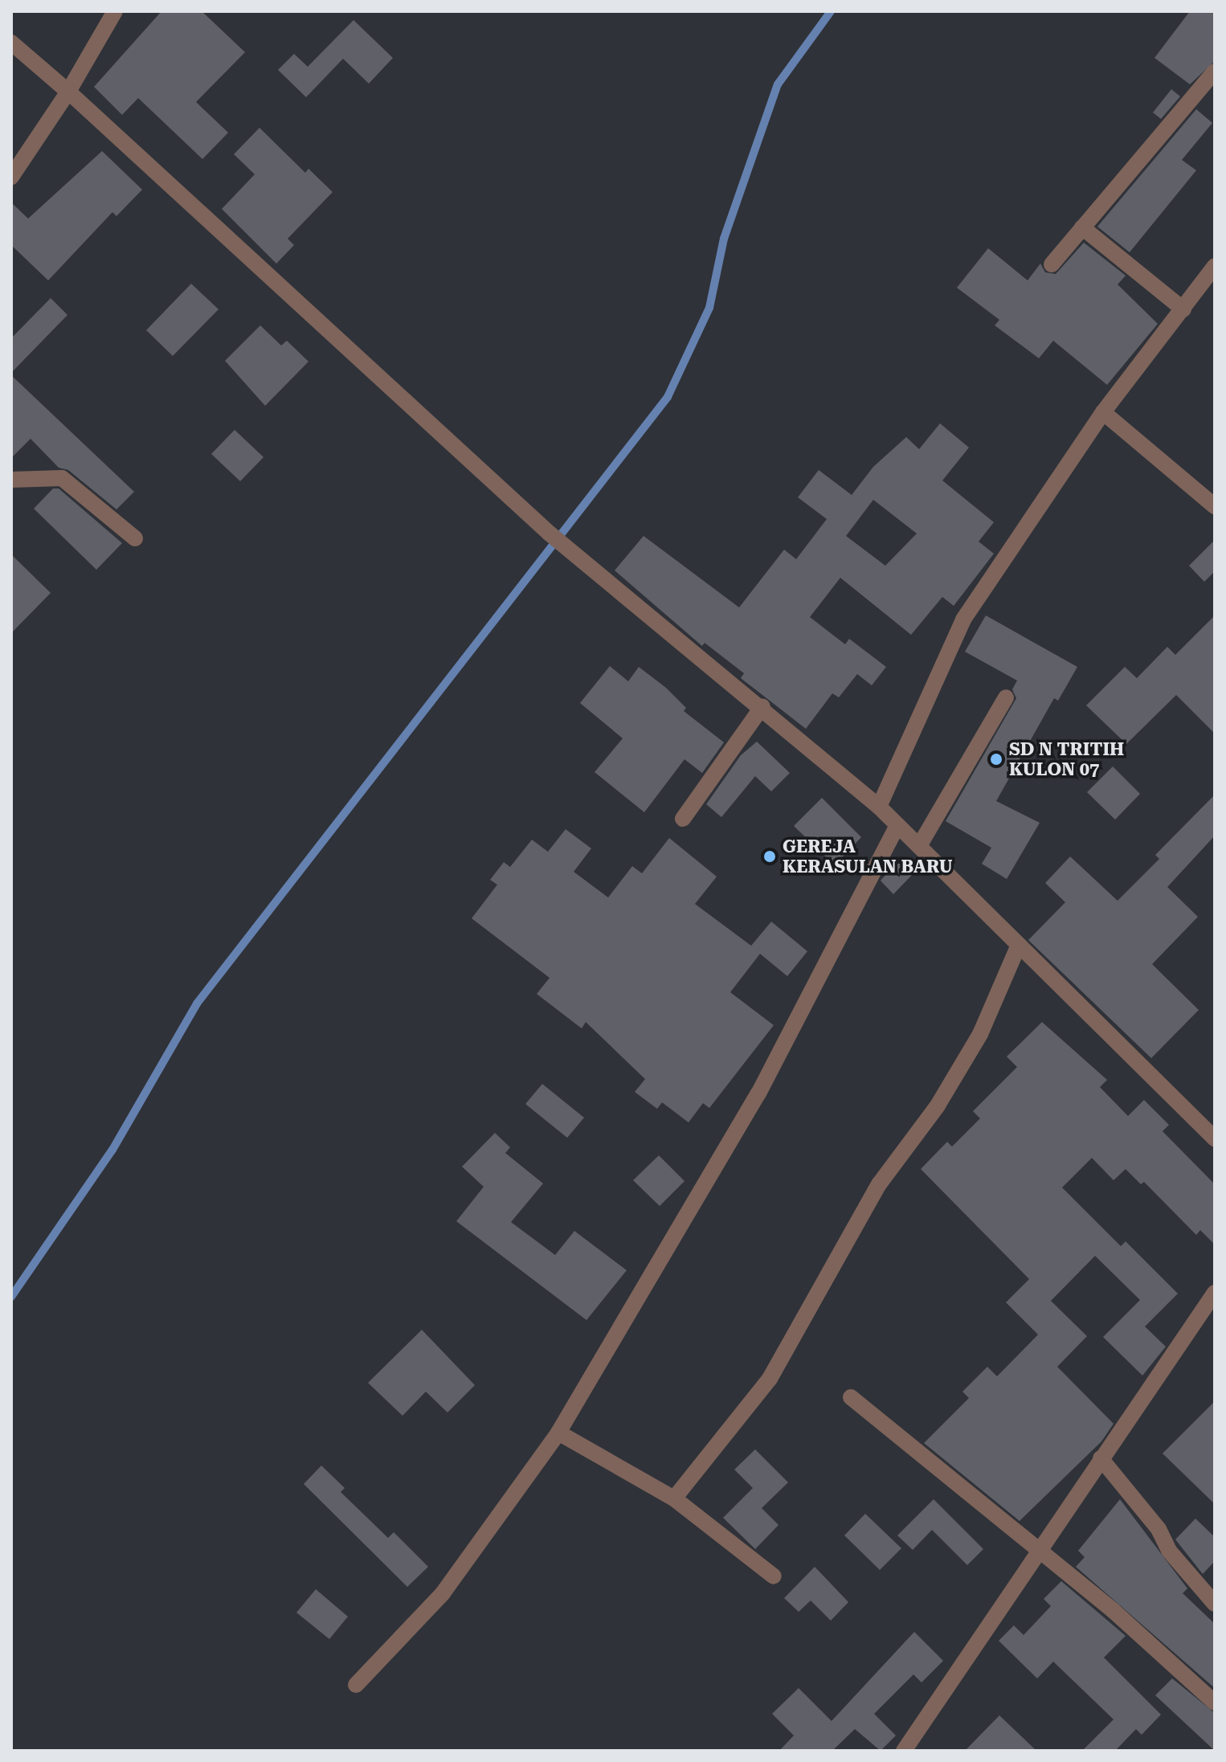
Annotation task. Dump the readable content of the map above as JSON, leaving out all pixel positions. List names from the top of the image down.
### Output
{
  "places": ["SD N TRITIH KULON 07", "GEREJA KERASULAN BARU"]
}
